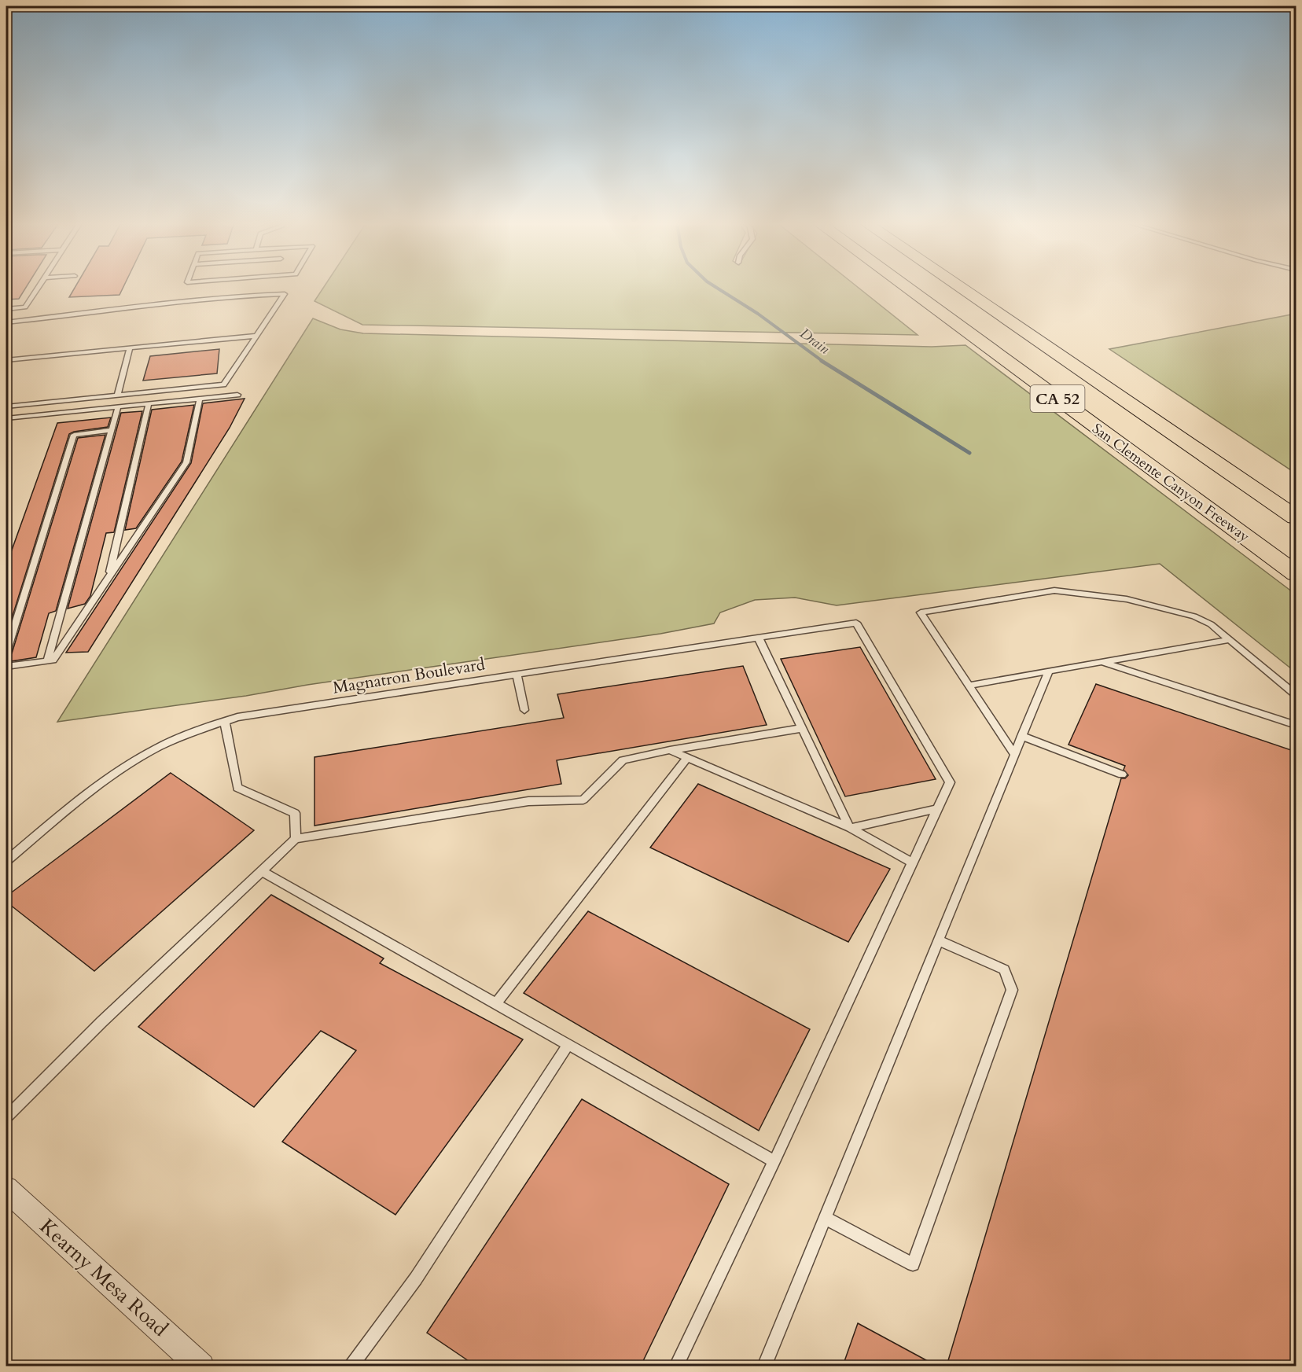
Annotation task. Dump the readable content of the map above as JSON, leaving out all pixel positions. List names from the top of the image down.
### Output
{
  "streets": {
    "highway": ["CA 52", "San Clemente Canyon Freeway"],
    "street": ["Kearny Mesa Road"],
    "lane": ["Magnatron Boulevard"]
  },
  "water": ["Drain"]
}
